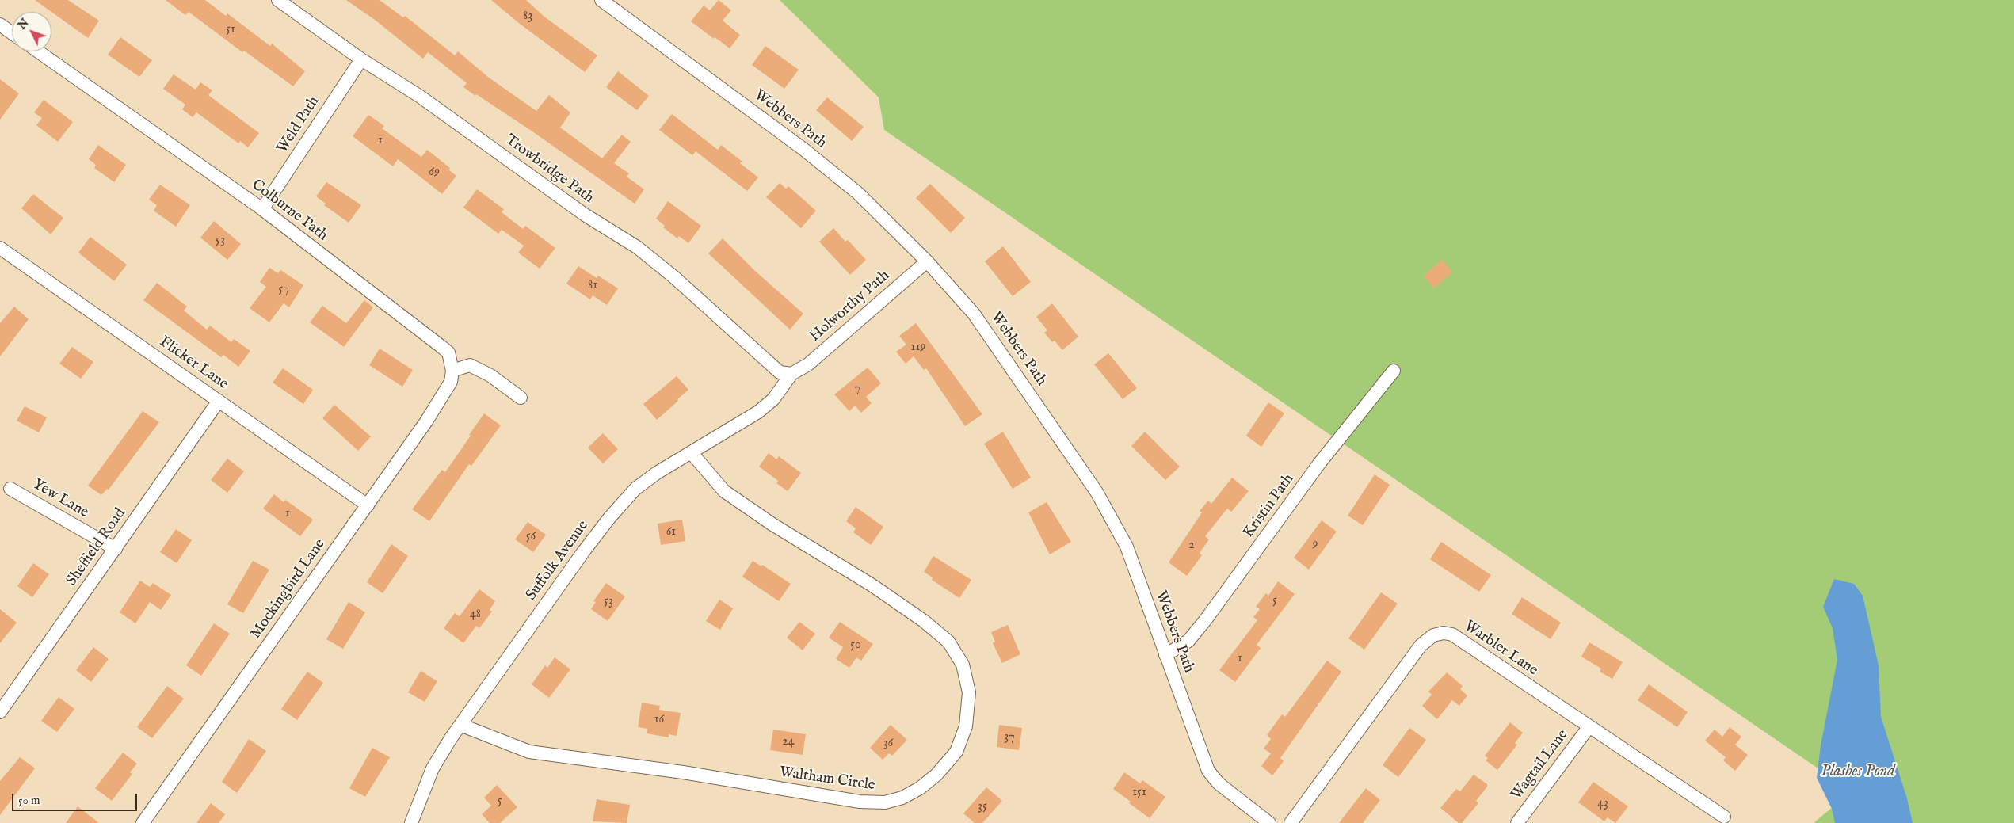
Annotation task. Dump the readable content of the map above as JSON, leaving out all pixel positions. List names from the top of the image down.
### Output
{
  "streets": {
    "street": [
      "Webbers Path",
      "Weld Path",
      "Trowbridge Path",
      "Colburne Path",
      "Holworthy Path",
      "Flicker Lane",
      "Yew Lane",
      "Kristin Path",
      "Sheffield Road",
      "Suffolk Avenue",
      "Mockingbird Lane",
      "Warbler Lane",
      "Wagtail Lane",
      "Waltham Circle"
    ]
  },
  "crossings": [
    ["Webbers Path", "Holworthy Path"],
    ["Webbers Path", "Kristin Path"],
    ["Weld Path", "Trowbridge Path"],
    ["Weld Path", "Colburne Path"],
    ["Trowbridge Path", "Holworthy Path"],
    ["Trowbridge Path", "Suffolk Avenue"],
    ["Colburne Path", "Mockingbird Lane"],
    ["Holworthy Path", "Suffolk Avenue"],
    ["Flicker Lane", "Sheffield Road"],
    ["Flicker Lane", "Mockingbird Lane"],
    ["Yew Lane", "Sheffield Road"],
    ["Suffolk Avenue", "Waltham Circle"],
    ["Warbler Lane", "Wagtail Lane"]
  ],
  "water": ["Plashes Pond"],
  "house_numbers": [
    "83",
    "51",
    "1",
    "69",
    "53",
    "81",
    "57",
    "119",
    "7",
    "1",
    "61",
    "56",
    "9",
    "2",
    "5",
    "53",
    "48",
    "50",
    "1",
    "16",
    "37",
    "24",
    "36",
    "151",
    "5",
    "43",
    "35"
  ],
  "scale_bar": "50 m",
  "north": "top left"
}
